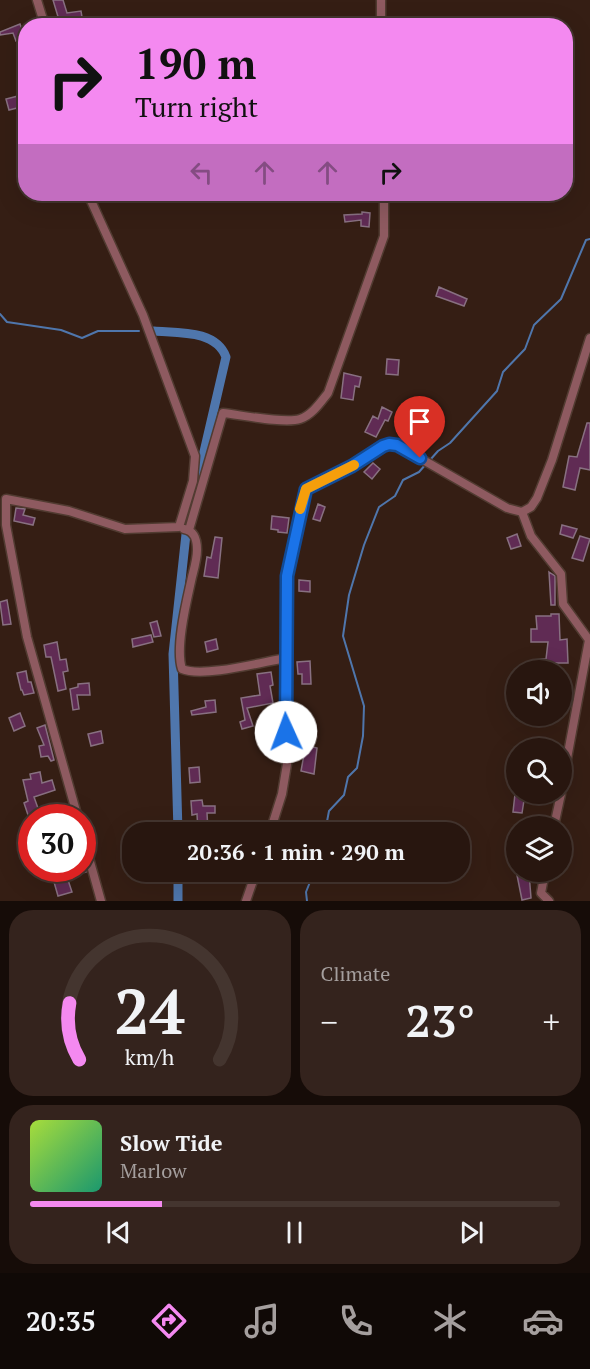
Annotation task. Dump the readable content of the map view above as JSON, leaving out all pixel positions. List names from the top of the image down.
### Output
{
  "page": {
    "turn": ["190 m", "Turn right"],
    "limit": "30",
    "trip": "20:36 · 1 min · 290 m",
    "tile": "Climate",
    "heat": ["−", "23°", "+"],
    "song": ["Slow Tide", "Marlow"],
    "tabs": "20:35",
    "gauge": ["24", "km/h"]
  }
}
